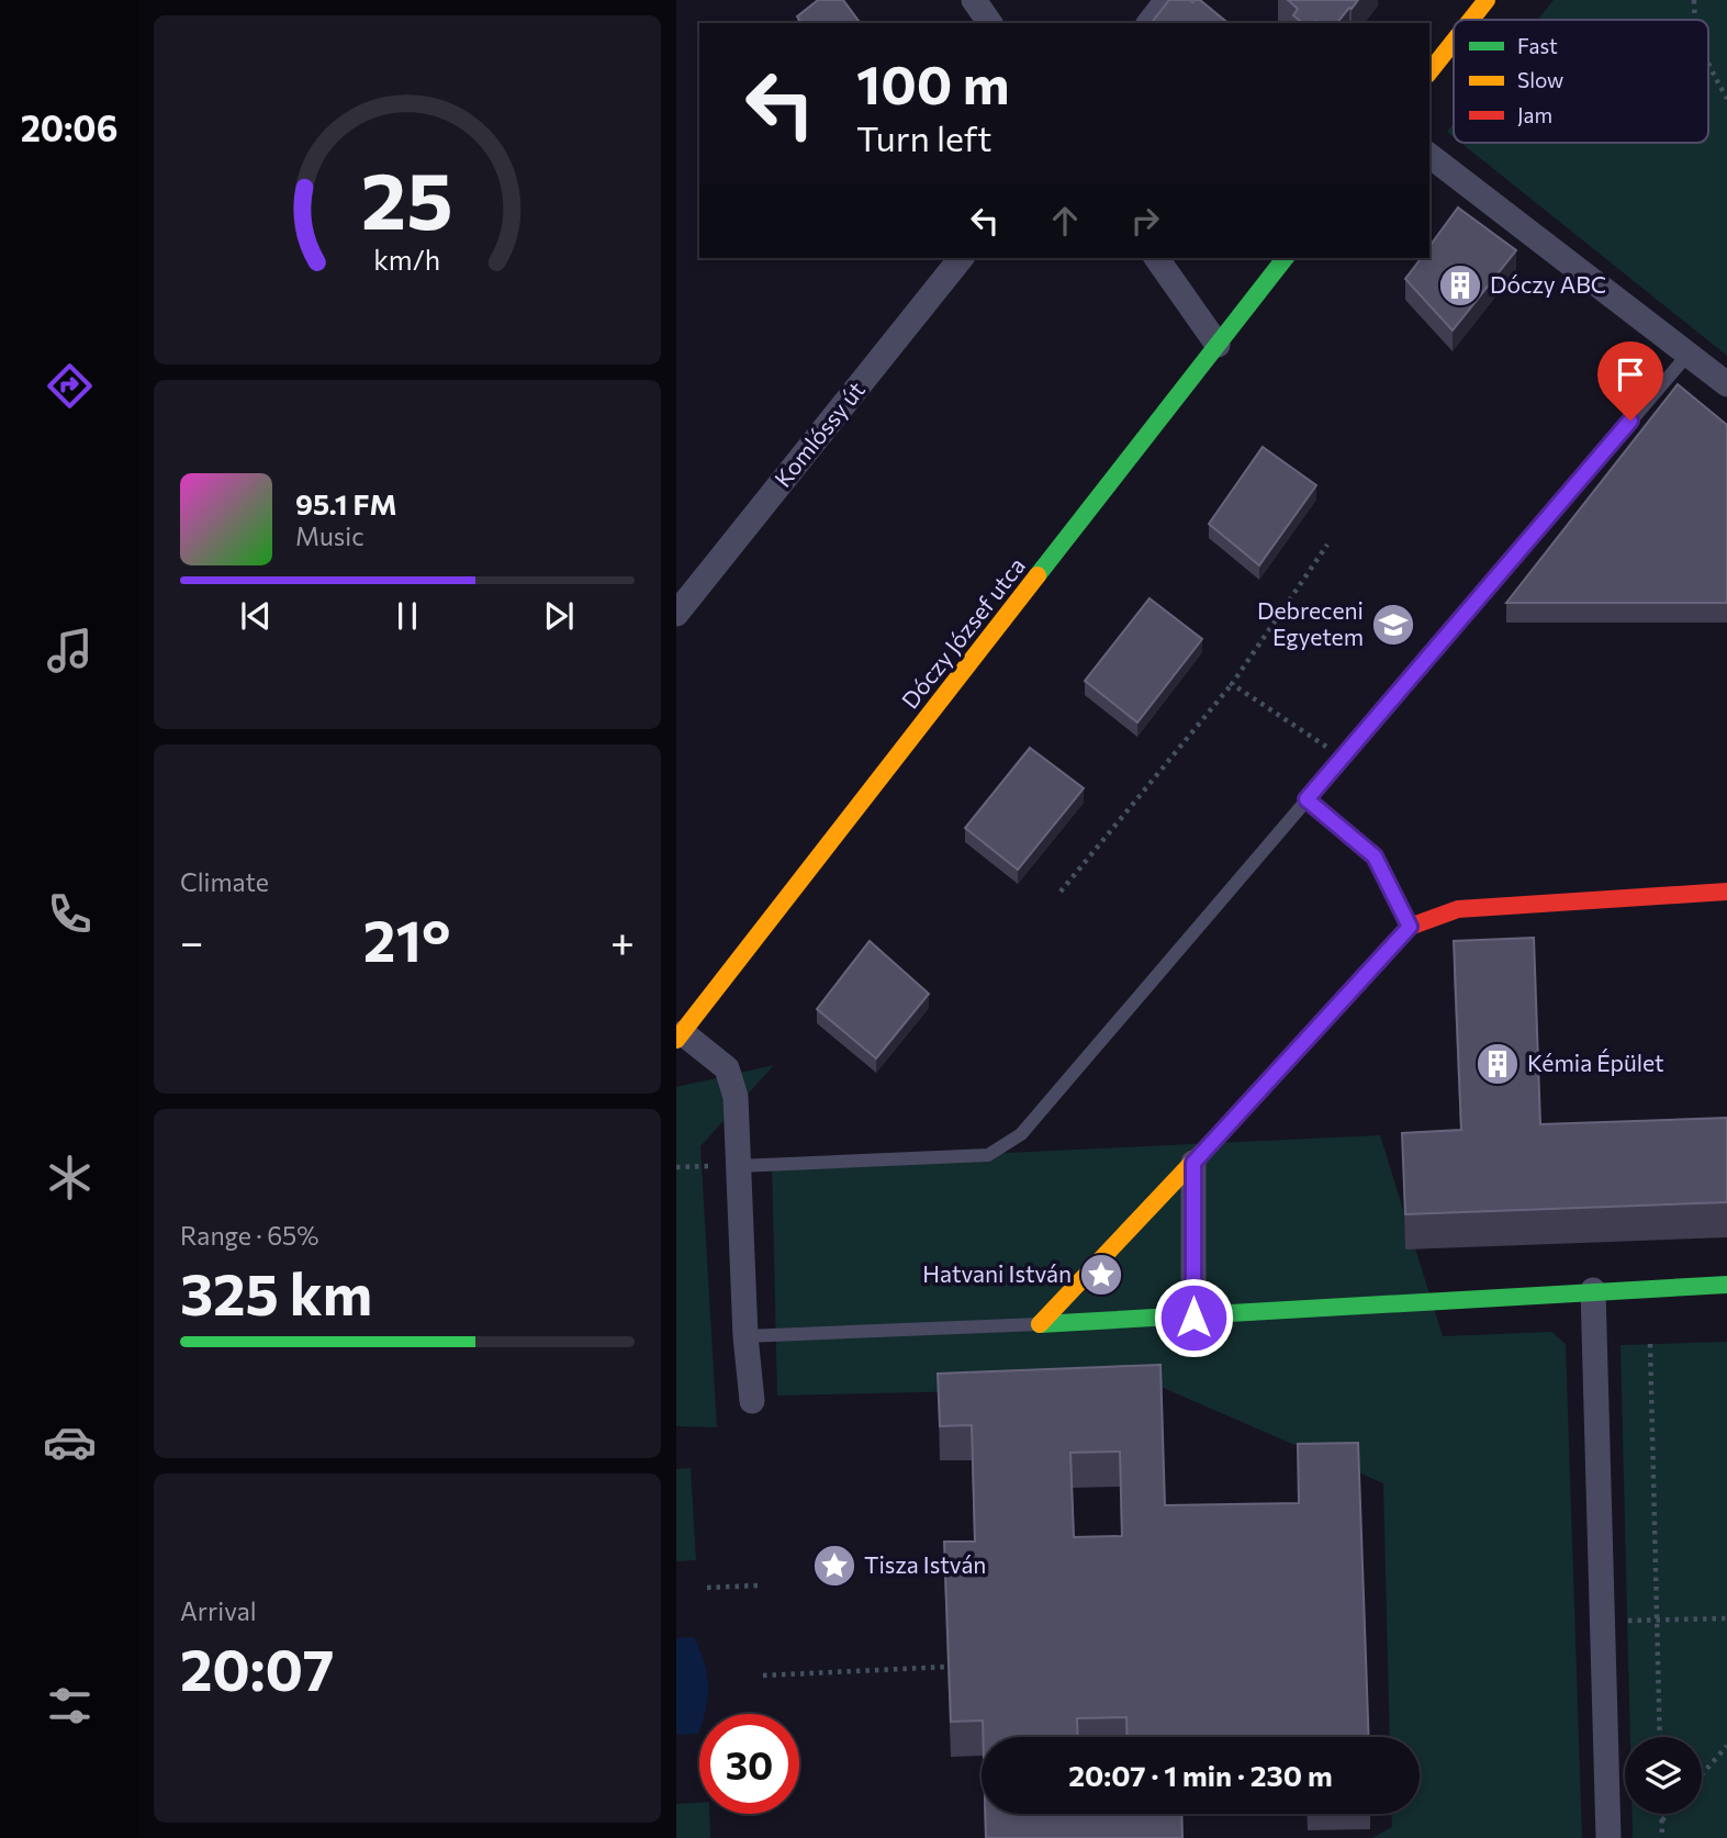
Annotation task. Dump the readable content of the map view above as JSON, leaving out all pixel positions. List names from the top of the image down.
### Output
{
  "streets": {
    "street": ["Komlóssy út", "Dóczy József utca"]
  },
  "places": {
    "building": ["Dóczy ABC", "Kémia Épület"],
    "school or university": ["Debreceni Egyetem"],
    "place": ["Hatvani István", "Tisza István"]
  },
  "legend": ["Fast", "Slow", "Jam"],
  "page": {
    "tabs": "20:06",
    "turn": ["100 m", "Turn left"],
    "song": ["95.1 FM", "Music"],
    "tile": [
      "Climate",
      ["Range · 65%", "325 km"],
      ["Arrival", "20:07"]
    ],
    "heat": ["−", "21°", "+"],
    "limit": "30",
    "trip": "20:07 · 1 min · 230 m",
    "gauge": ["25", "km/h"]
  }
}
